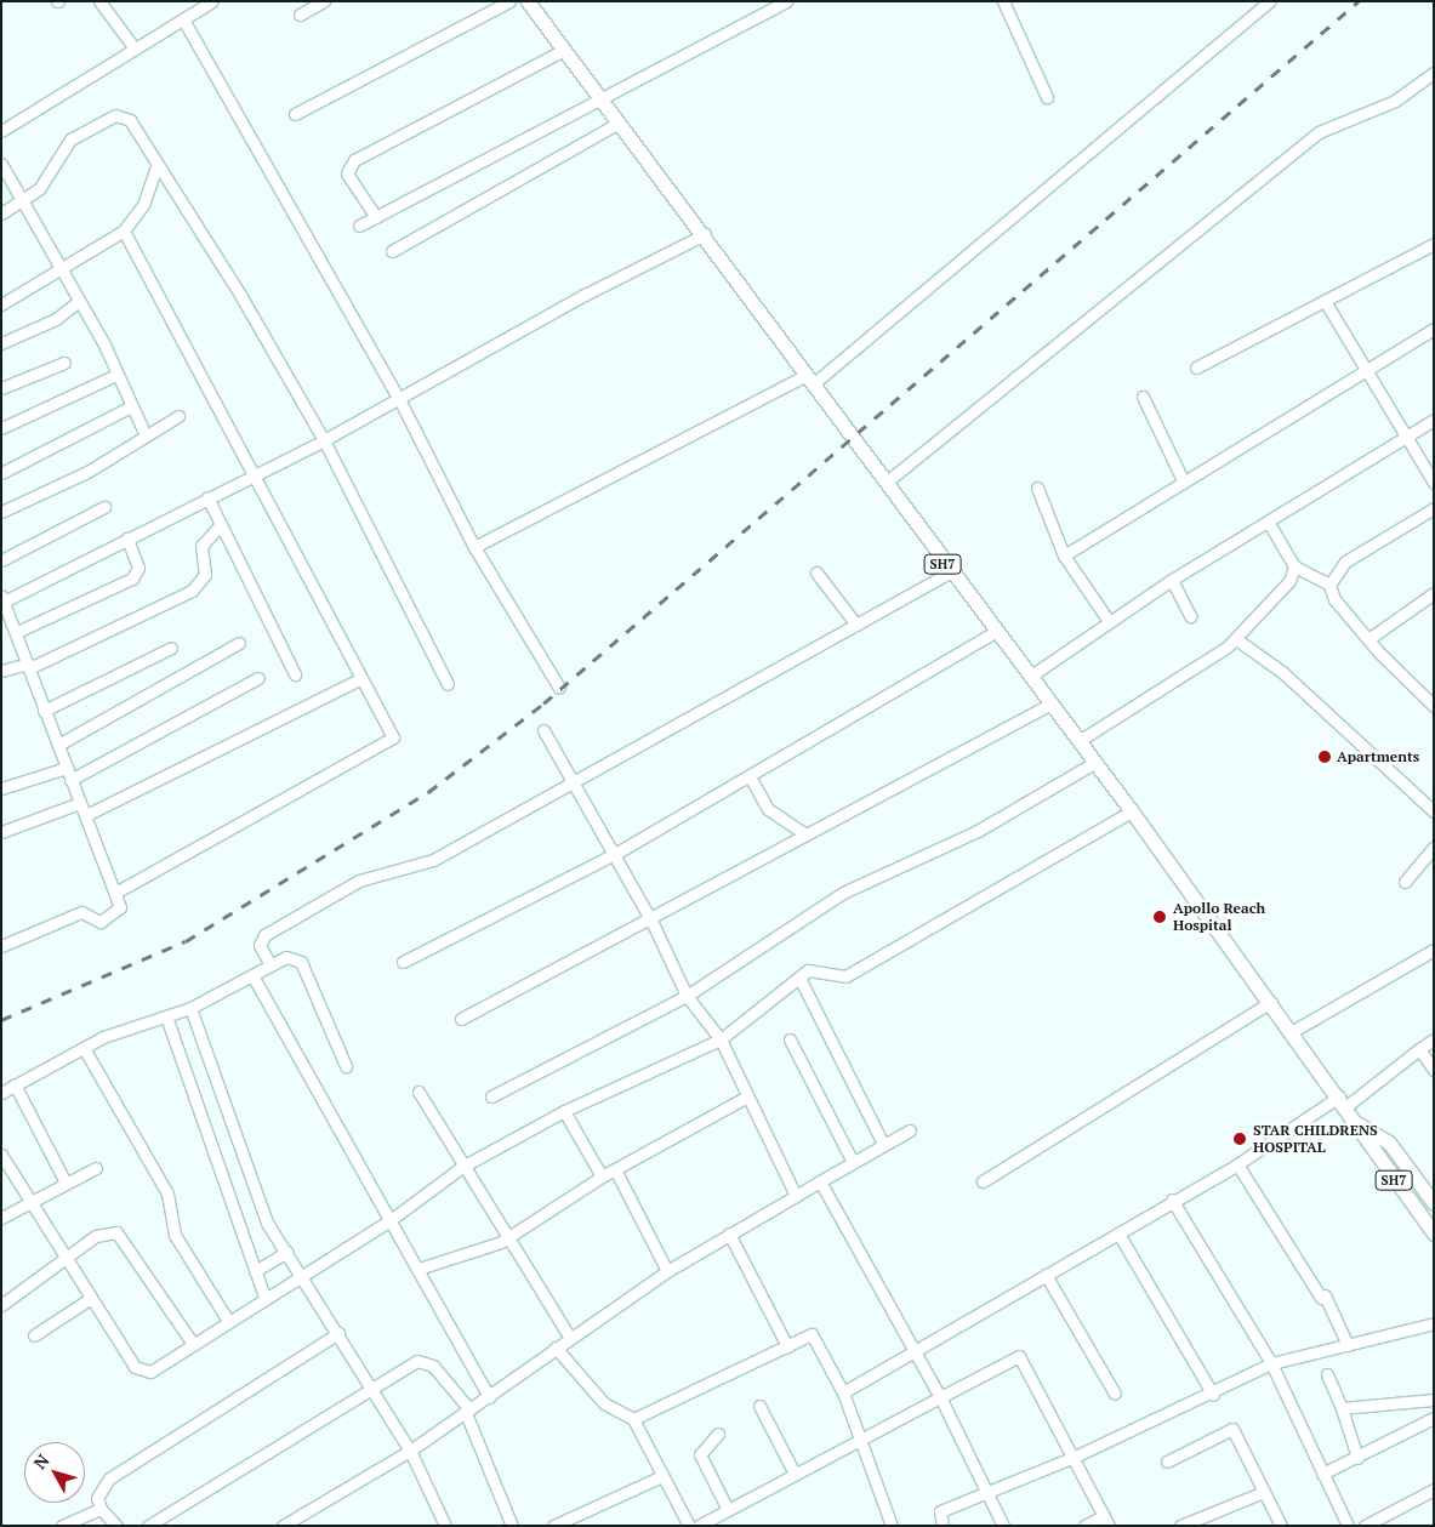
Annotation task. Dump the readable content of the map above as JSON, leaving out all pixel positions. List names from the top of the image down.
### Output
{
  "streets": {
    "main road": ["SH7"]
  },
  "places": ["Apartments", "Apollo Reach Hospital", "STAR CHILDRENS HOSPITAL"],
  "north": "top left"
}
